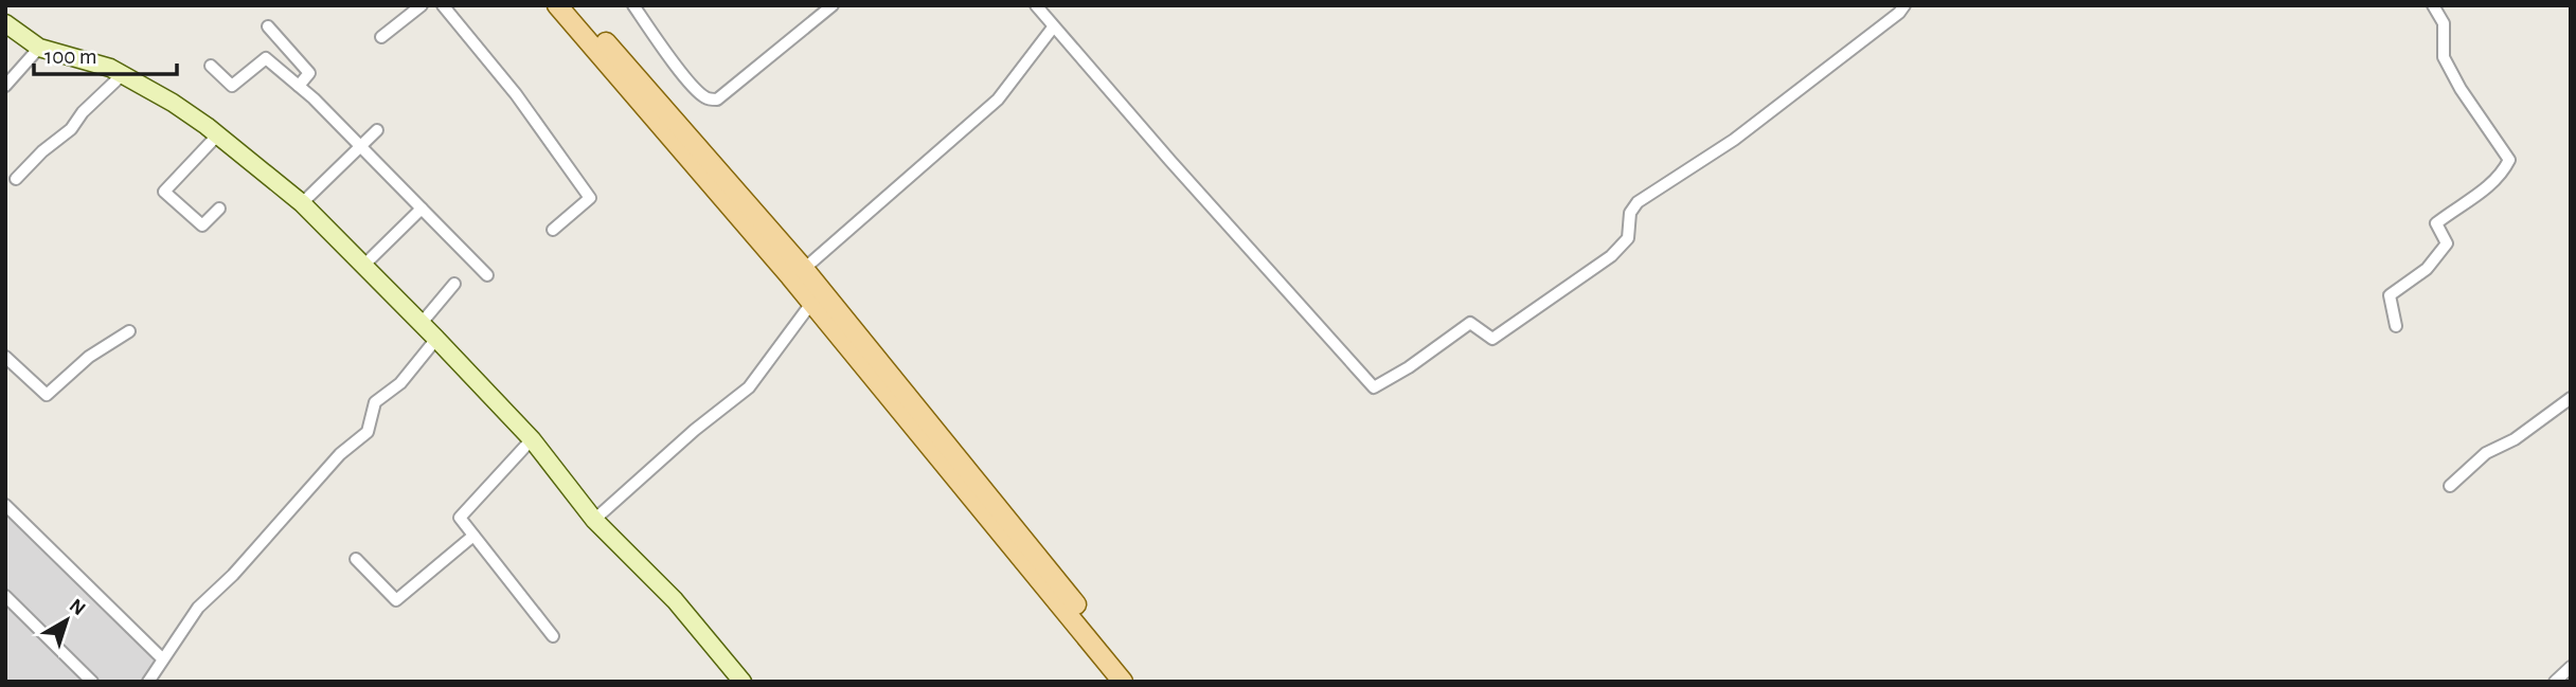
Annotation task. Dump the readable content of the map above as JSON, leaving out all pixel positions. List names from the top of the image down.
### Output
{
  "scale_bar": "100 m",
  "north": "top right"
}
